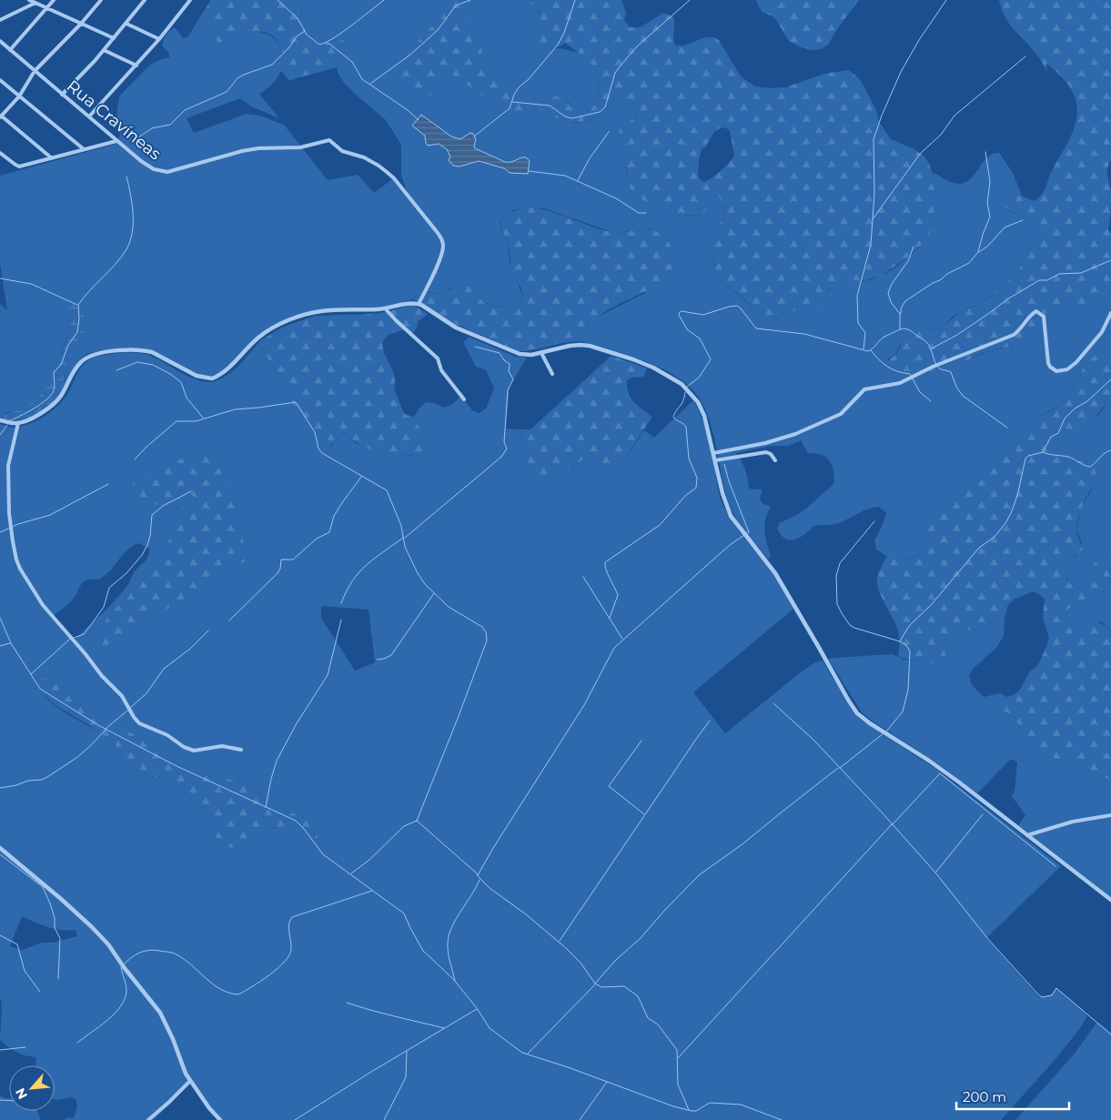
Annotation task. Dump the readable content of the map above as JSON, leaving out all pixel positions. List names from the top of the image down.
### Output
{
  "streets": {
    "street": ["Rua Cravíneas"]
  },
  "scale_bar": "200 m",
  "north": "bottom left"
}
